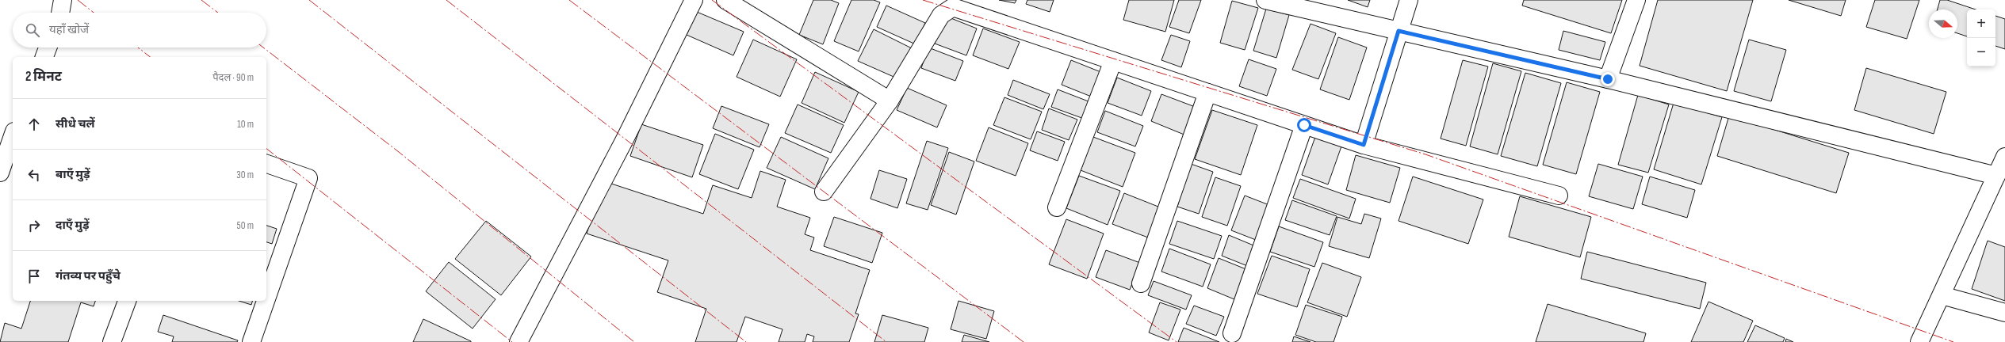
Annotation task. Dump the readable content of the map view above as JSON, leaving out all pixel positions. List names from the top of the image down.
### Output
{
  "north": "right",
  "page": {
    "map_buttons": ["+", "−"],
    "search": "यहाँ खोजें",
    "heading": ["2 मिनट", "पैदल · 90 m"],
    "list": [
      ["सीधे चलें", "10 m"],
      ["बाएँ मुड़ें", "30 m"],
      ["दाएँ मुड़ें", "50 m"],
      "गंतव्य पर पहुँचे"
    ]
  }
}
